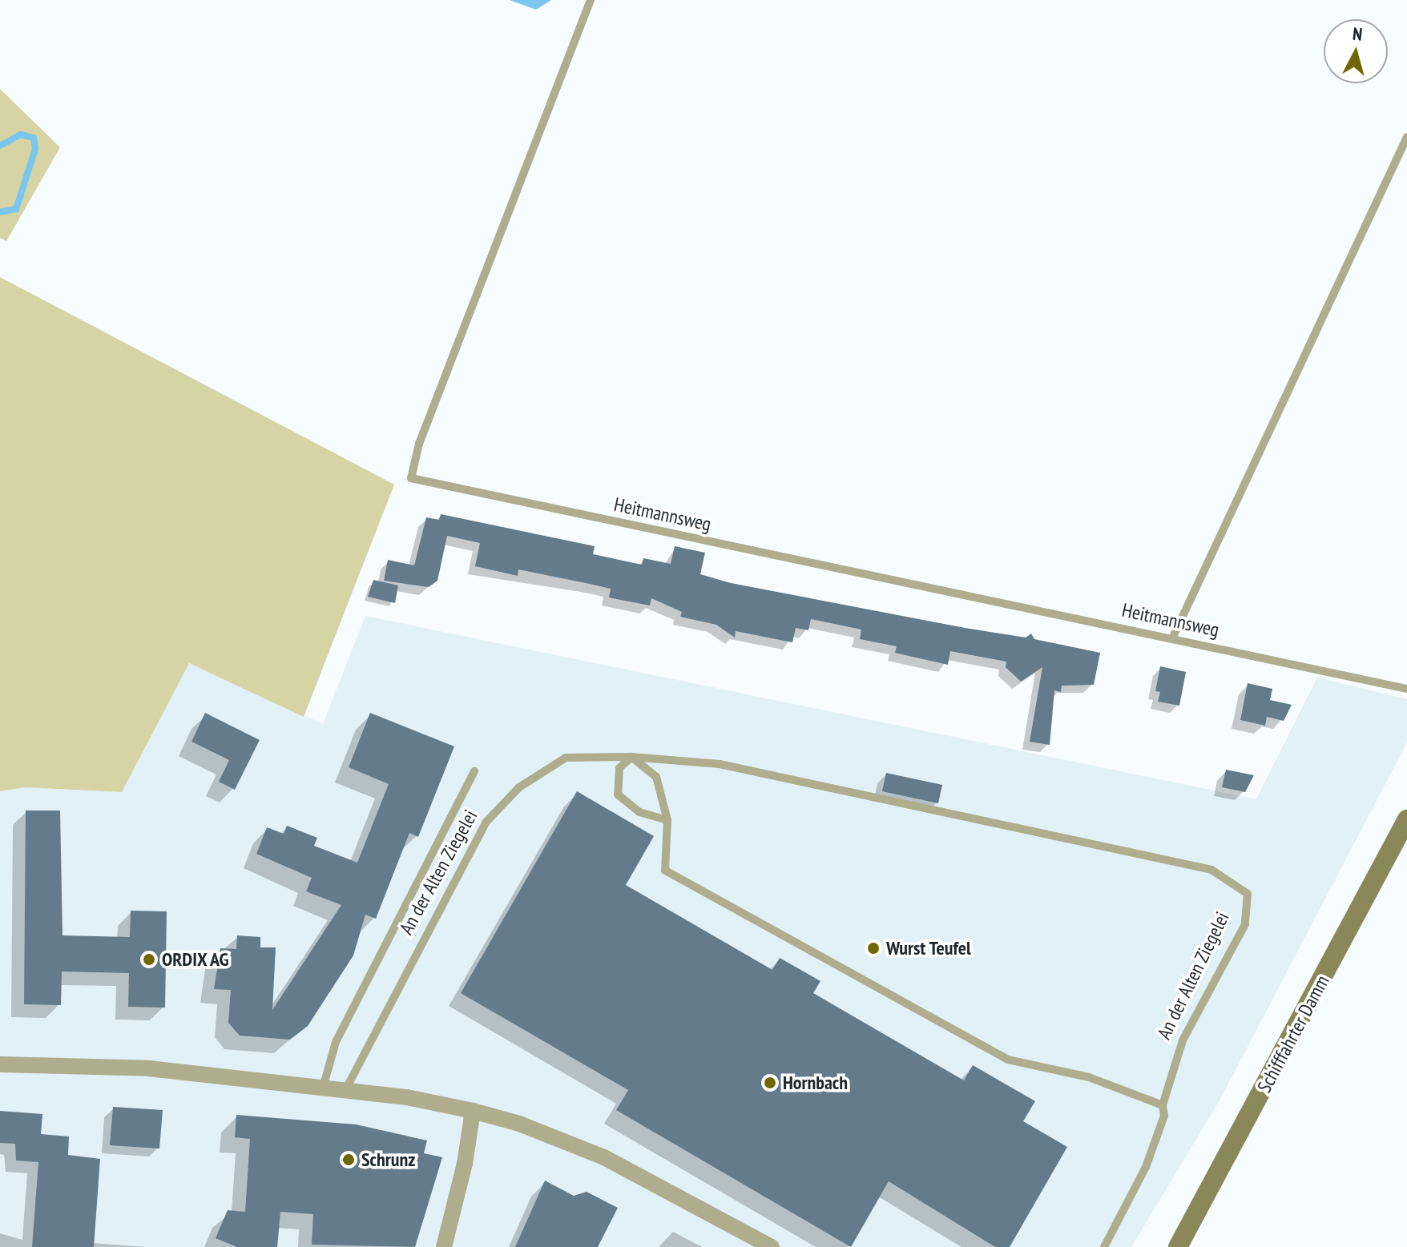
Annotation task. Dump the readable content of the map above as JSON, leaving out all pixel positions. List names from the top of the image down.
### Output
{
  "streets": {
    "main road": ["Schifffahrter Damm"],
    "lane": ["Heitmannsweg", "An der Alten Ziegelei"]
  },
  "places": [
    "Wurst Teufel",
    "ORDIX AG",
    "Hornbach",
    "Schrunz"
  ],
  "north": "top"
}
